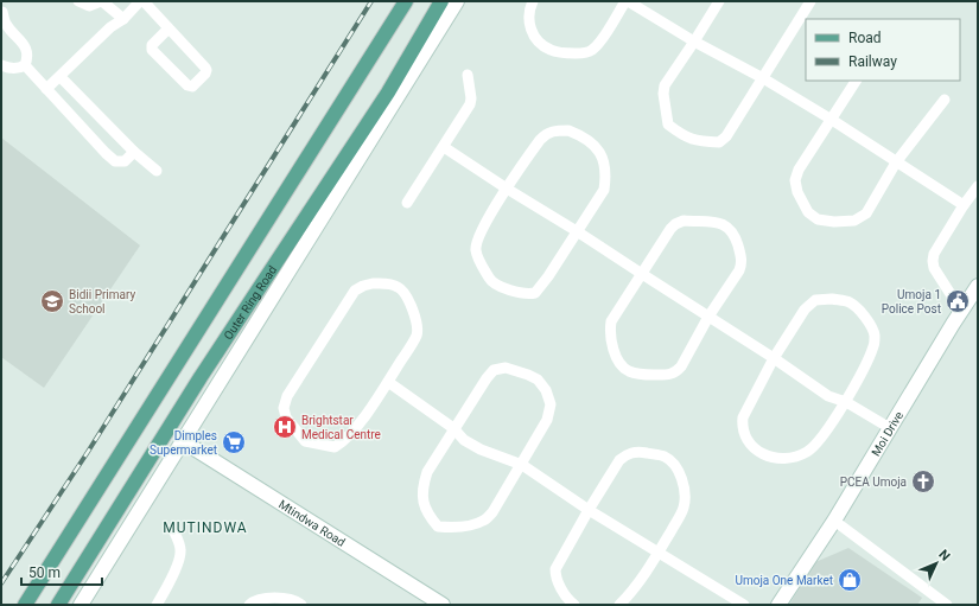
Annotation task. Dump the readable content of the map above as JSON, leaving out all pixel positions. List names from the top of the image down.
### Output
{
  "streets": {
    "main road": ["Outer Ring Road", "Moi Drive", "Mtindwa Road"]
  },
  "districts": ["MUTINDWA"],
  "places": {
    "school or university": ["Bidii Primary School"],
    "public building": ["Umoja 1 Police Post"],
    "hospital": ["Brightstar Medical Centre"],
    "supermarket": ["Dimples Supermarket"],
    "church": ["PCEA Umoja"],
    "shop": ["Umoja One Market"]
  },
  "legend": ["Road", "Railway"],
  "scale_bar": "50 m",
  "north": "top right"
}
